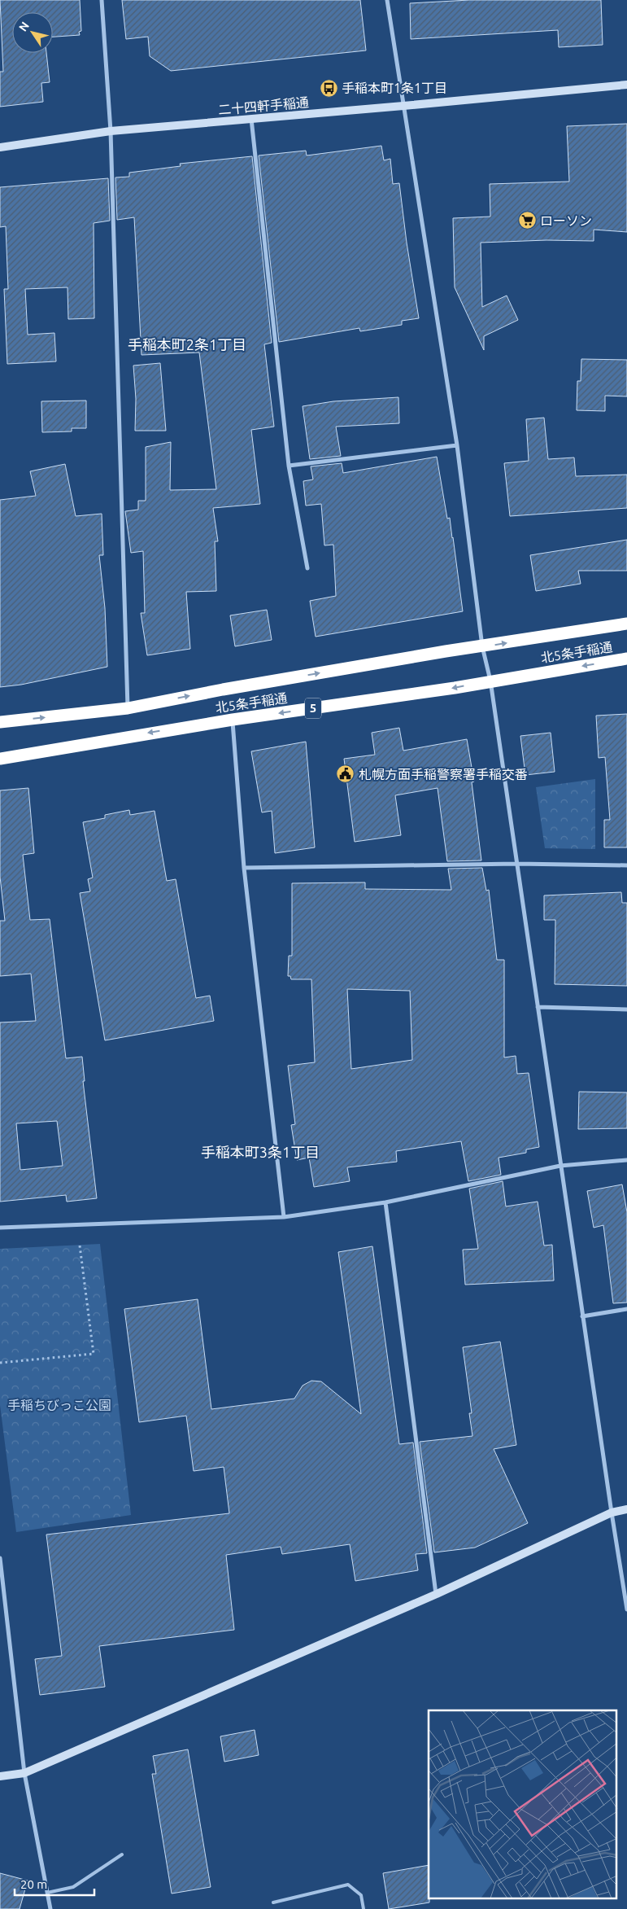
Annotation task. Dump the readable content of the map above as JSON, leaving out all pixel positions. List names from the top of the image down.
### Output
{
  "streets": {
    "highway": ["北5条手稲通", "5"],
    "street": ["二十四軒手稲通"]
  },
  "districts": ["手稲本町2条1丁目", "手稲本町3条1丁目"],
  "parks": ["手稲ちびっこ公園"],
  "places": {
    "bus stop": ["手稲本町1条1丁目"],
    "supermarket": ["ローソン"],
    "public building": ["札幌方面手稲警察署手稲交番"]
  },
  "scale_bar": "20 m",
  "north": "top left"
}
